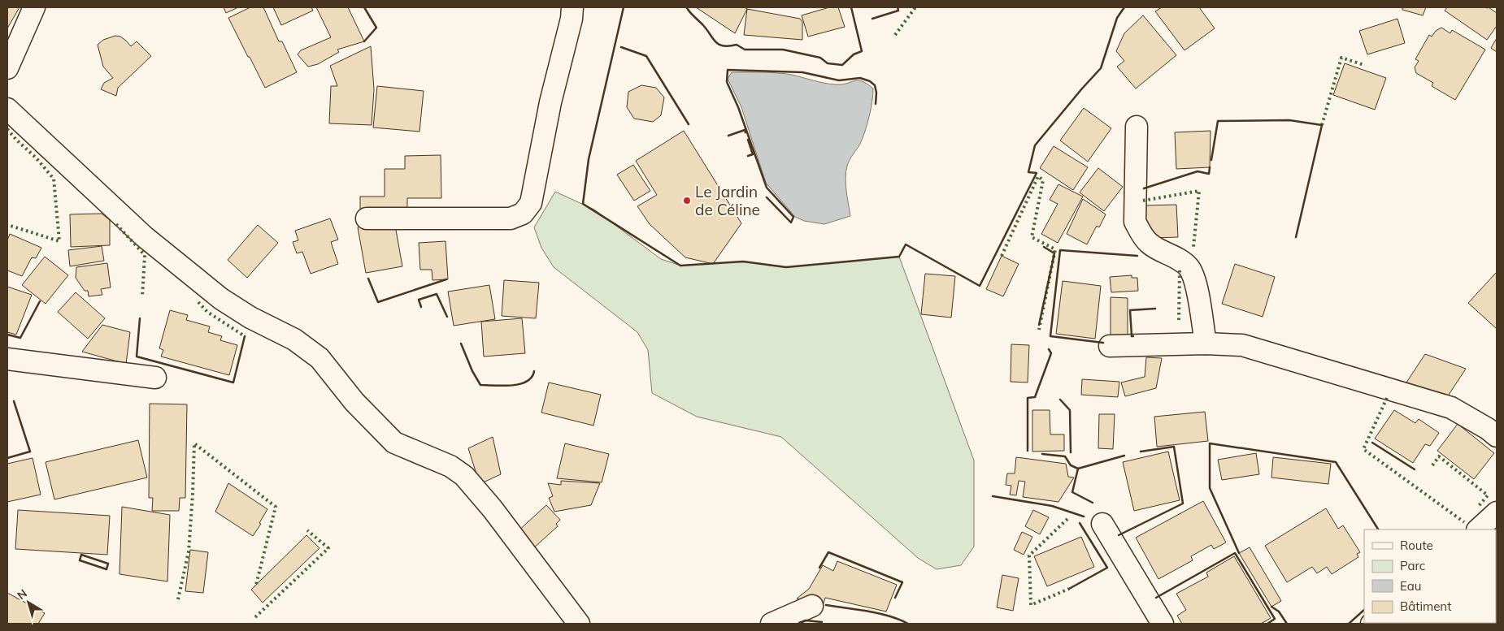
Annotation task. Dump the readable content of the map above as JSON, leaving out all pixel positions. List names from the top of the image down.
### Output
{
  "places": ["Le Jardin de Céline"],
  "legend": [
    "Route",
    "Parc",
    "Eau",
    "Bâtiment"
  ],
  "north": "top left"
}
